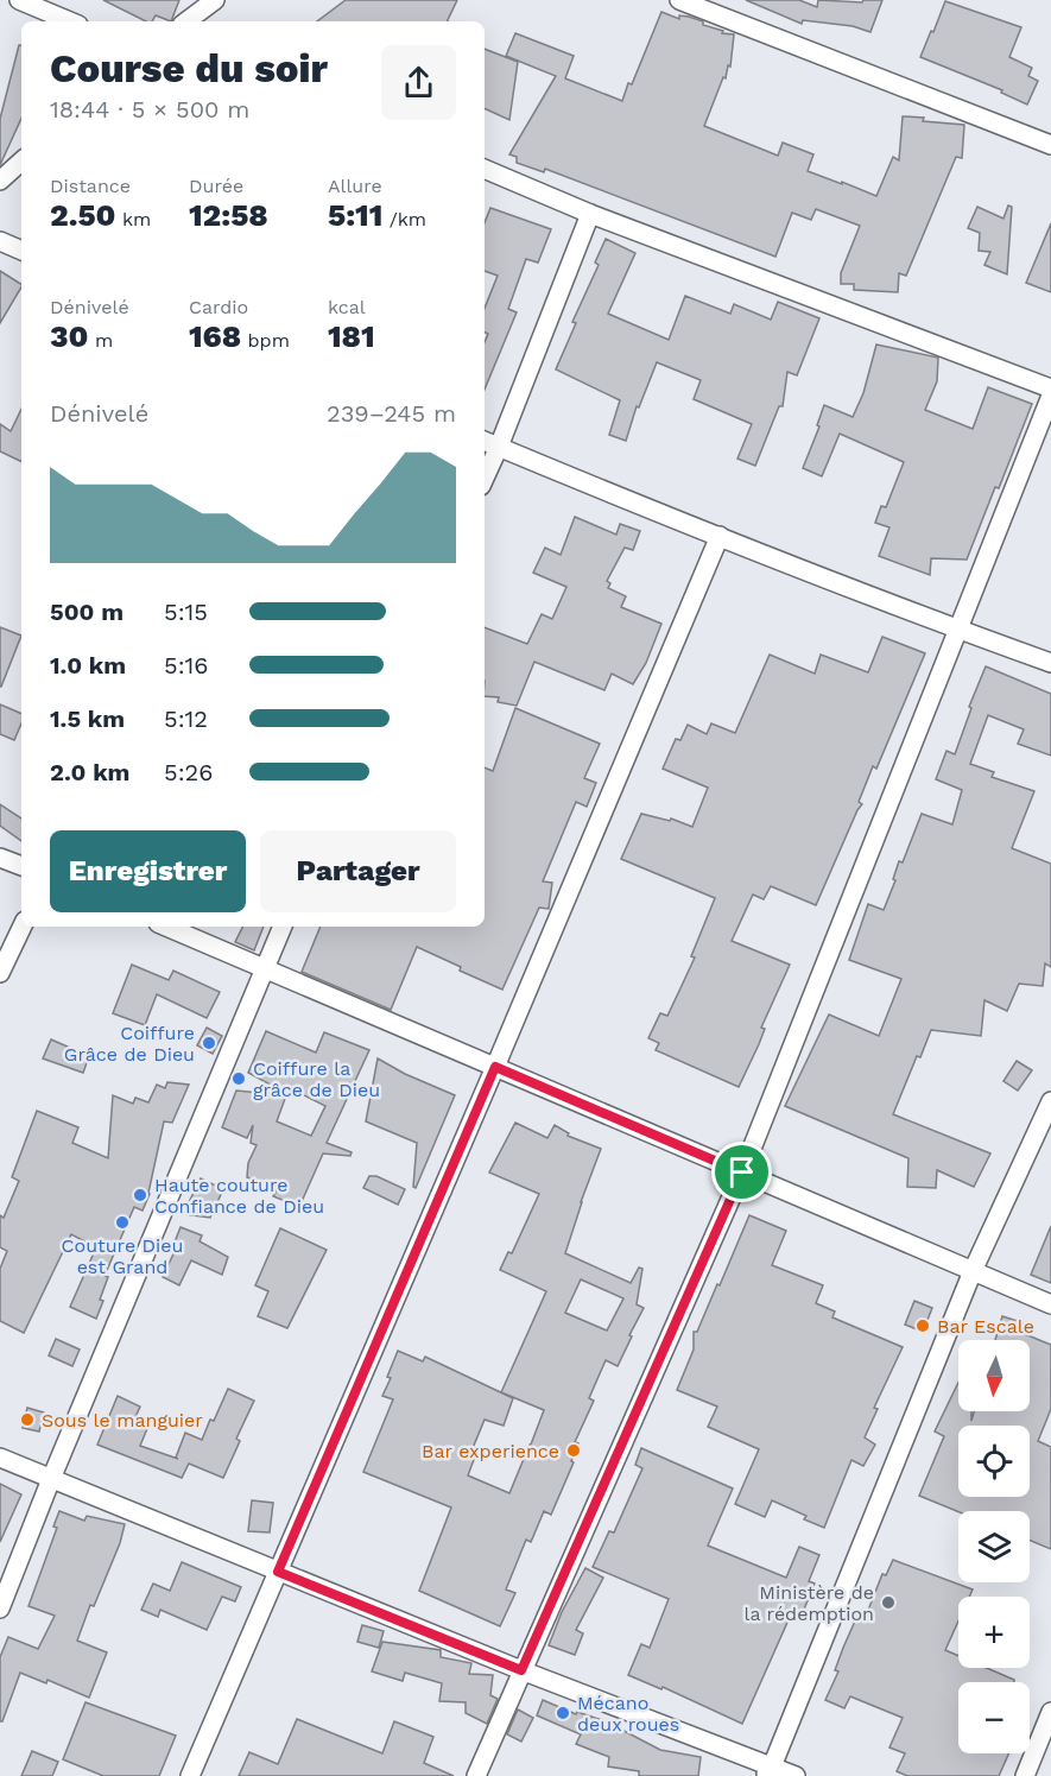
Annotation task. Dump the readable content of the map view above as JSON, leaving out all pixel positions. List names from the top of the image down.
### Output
{
  "places": [
    "Coiffure Grâce de Dieu",
    "Coiffure la grâce de Dieu",
    "Haute couture Confiance de Dieu",
    "Couture Dieu est Grand",
    "Bar Escale",
    "Sous le manguier",
    "Bar experience",
    "Ministère de la rédemption",
    "Mécano deux roues"
  ],
  "north": "bottom",
  "page": {
    "heading": ["Course du soir", "18:44 · 5 × 500 m"],
    "stats": [
      ["Distance", "2.50 km"],
      ["Durée", "12:58"],
      ["Allure", "5:11 /km"],
      ["Dénivelé", "30 m"],
      ["Cardio", "168 bpm"],
      ["kcal", "181"]
    ],
    "chart": ["Dénivelé", "239–245 m"],
    "list": [
      {
        "name": "500 m",
        "note": "5:15"
      },
      {
        "name": "1.0 km",
        "note": "5:16"
      },
      {
        "name": "1.5 km",
        "note": "5:12"
      },
      {
        "name": "2.0 km",
        "note": "5:26"
      }
    ],
    "buttons": ["Enregistrer", "Partager"],
    "map_buttons": ["+", "−"]
  }
}
